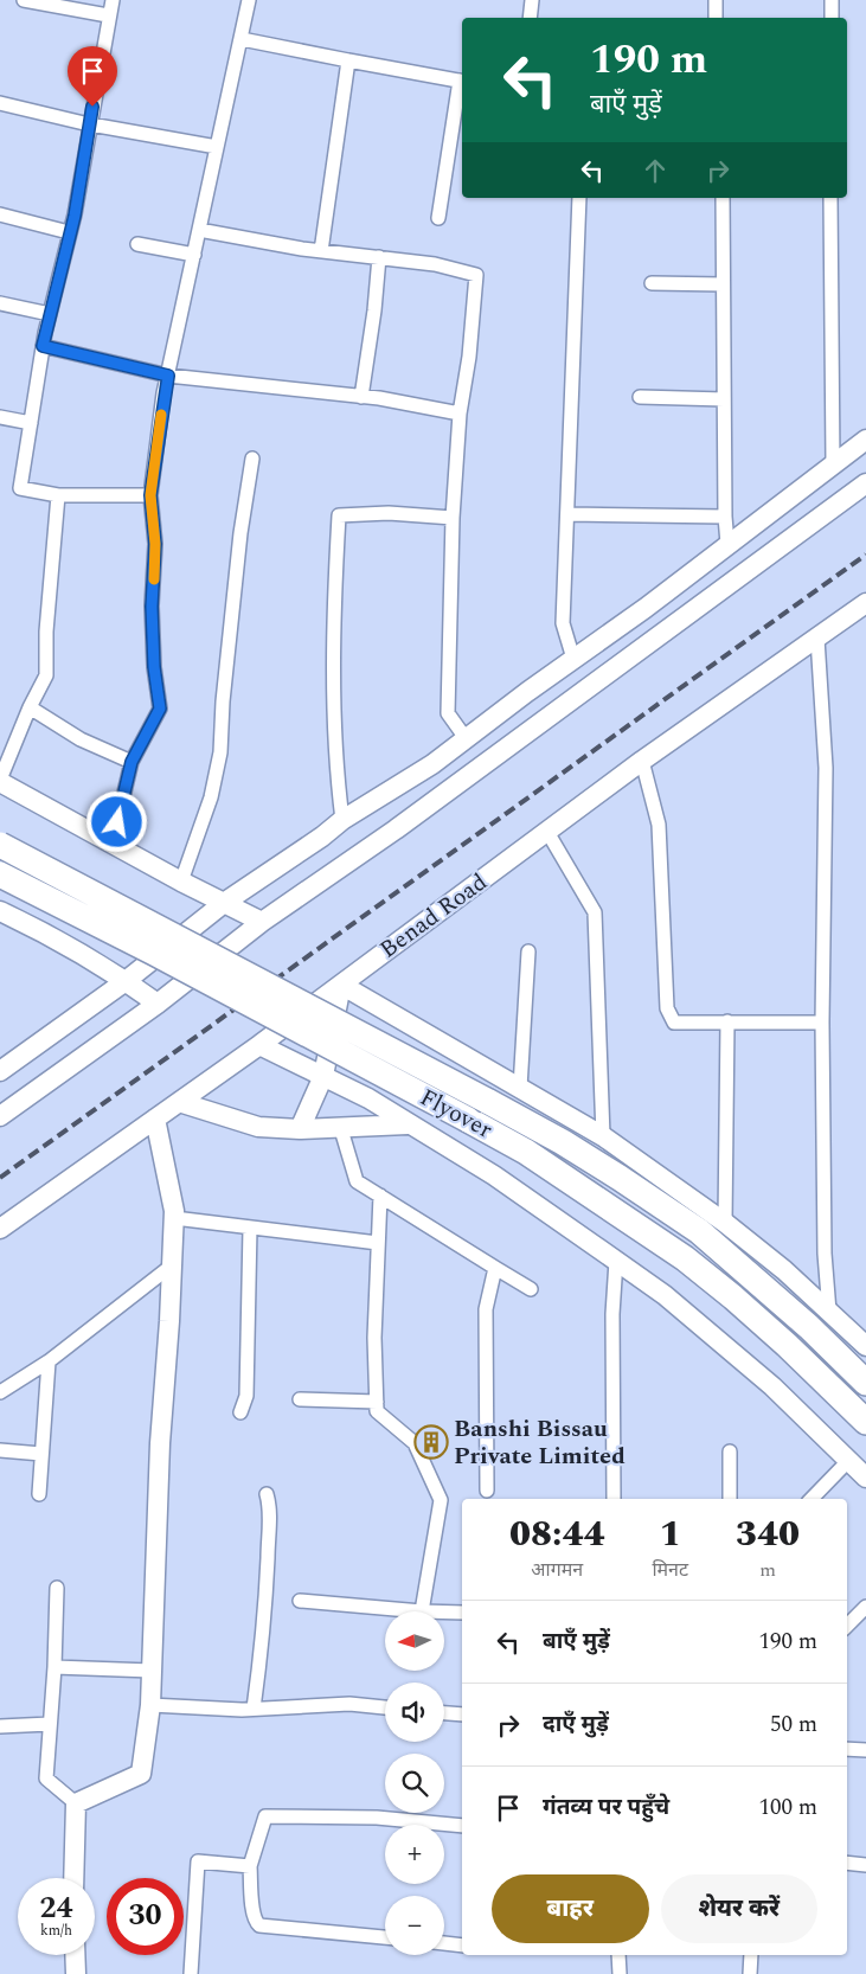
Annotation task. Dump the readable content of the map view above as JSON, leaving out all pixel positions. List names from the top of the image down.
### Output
{
  "streets": {
    "highway": ["Flyover"],
    "main road": ["Benad Road"]
  },
  "places": {
    "building": ["Banshi Bissau Private Limited"]
  },
  "north": "left",
  "page": {
    "turn": ["190 m", "बाएँ मुड़ें"],
    "eta": [
      "08:44",
      "आगमन",
      "1",
      "मिनट",
      "340",
      "m"
    ],
    "list": [
      {
        "name": "बाएँ मुड़ें",
        "value": "190 m"
      },
      {
        "name": "दाएँ मुड़ें",
        "value": "50 m"
      },
      {
        "name": "गंतव्य पर पहुँचे",
        "value": "100 m"
      }
    ],
    "map_buttons": ["+", "−"],
    "buttons": ["बाहर", "शेयर करें"],
    "speed": "24 km/h",
    "limit": "30"
  }
}
